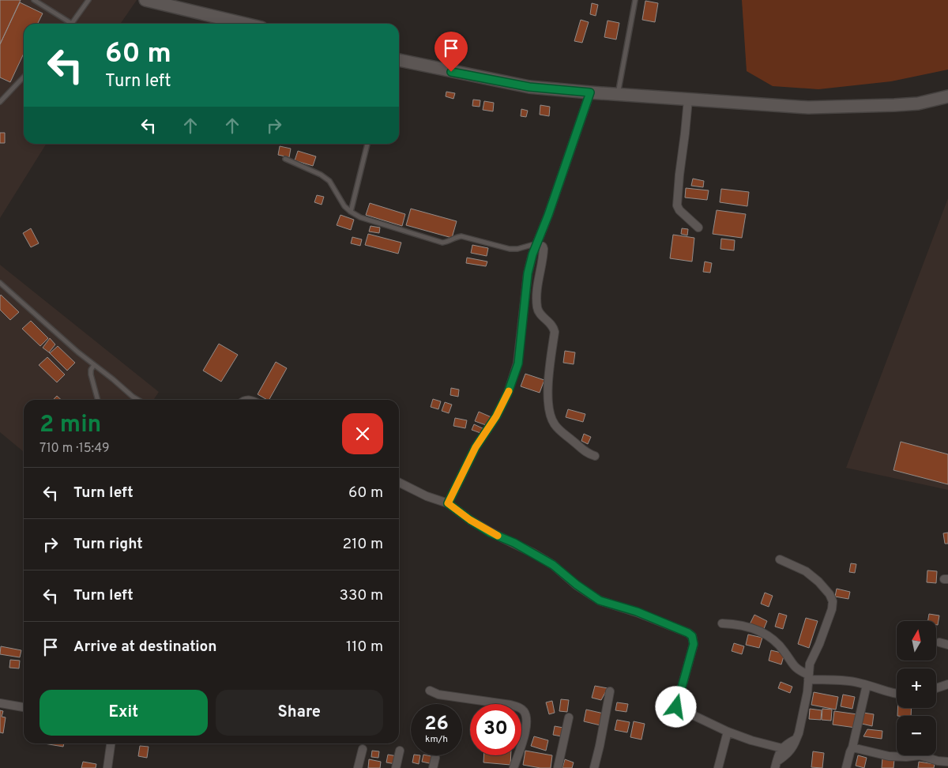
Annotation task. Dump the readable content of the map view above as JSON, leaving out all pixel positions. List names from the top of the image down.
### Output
{
  "north": "top",
  "page": {
    "turn": ["60 m", "Turn left"],
    "heading": ["2 min", "710 m · 15:49"],
    "list": [
      {
        "name": "Turn left",
        "value": "60 m"
      },
      {
        "name": "Turn right",
        "value": "210 m"
      },
      {
        "name": "Turn left",
        "value": "330 m"
      },
      {
        "name": "Arrive at destination",
        "value": "110 m"
      }
    ],
    "map_buttons": ["+", "−"],
    "buttons": ["Exit", "Share"],
    "speed": "26 km/h",
    "limit": "30"
  }
}
